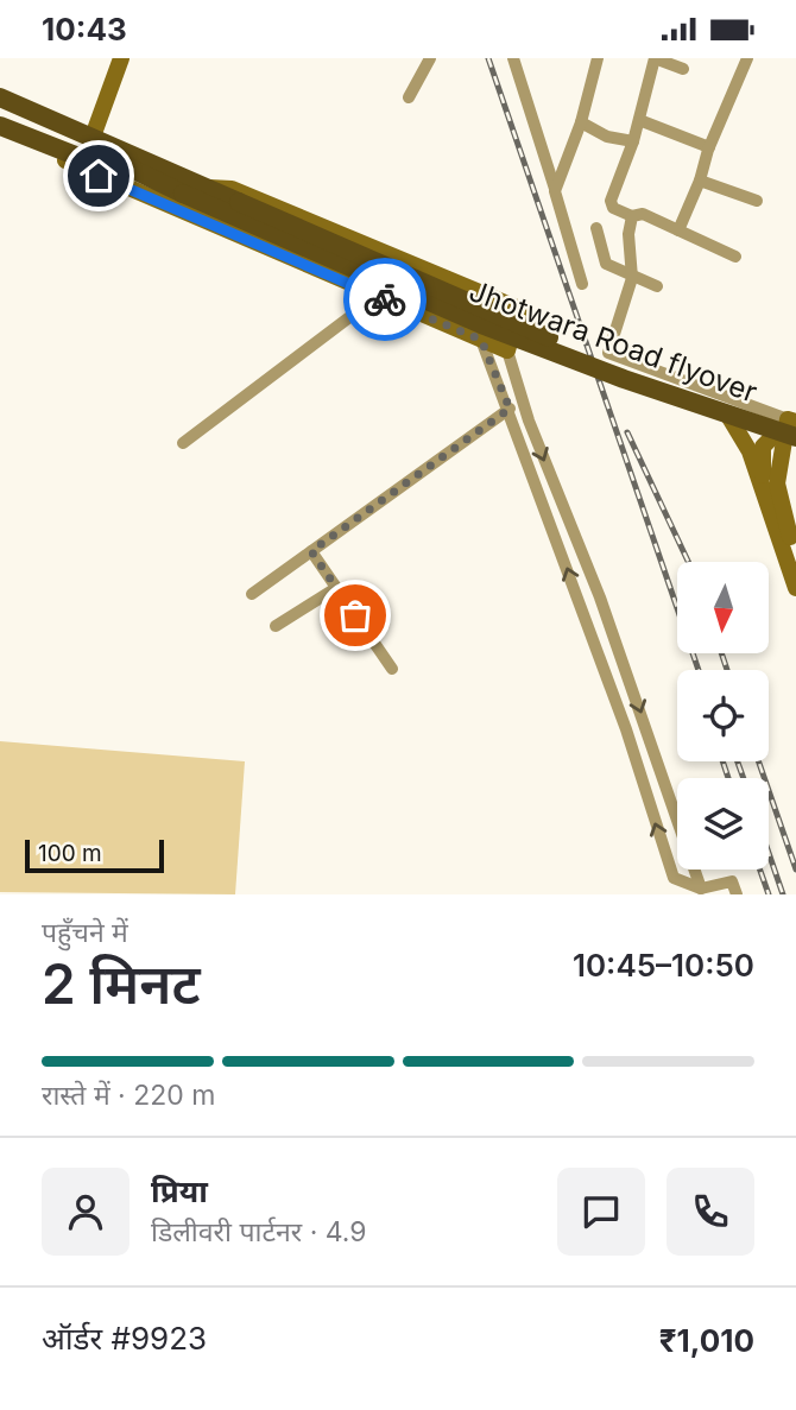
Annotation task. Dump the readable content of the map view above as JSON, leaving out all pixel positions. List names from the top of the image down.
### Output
{
  "streets": {
    "main road": ["Jhotwara Road flyover"]
  },
  "scale_bar": "100 m",
  "north": "bottom",
  "page": {
    "status": "10:43",
    "scale": "100 m",
    "heading": ["2 मिनट", "पहुँचने में", "10:45–10:50"],
    "panel": [
      "प्रिया",
      "डिलीवरी पार्टनर · 4.9",
      "ऑर्डर #9923",
      "₹1,010"
    ],
    "bar": "रास्ते में · 220 m"
  }
}
